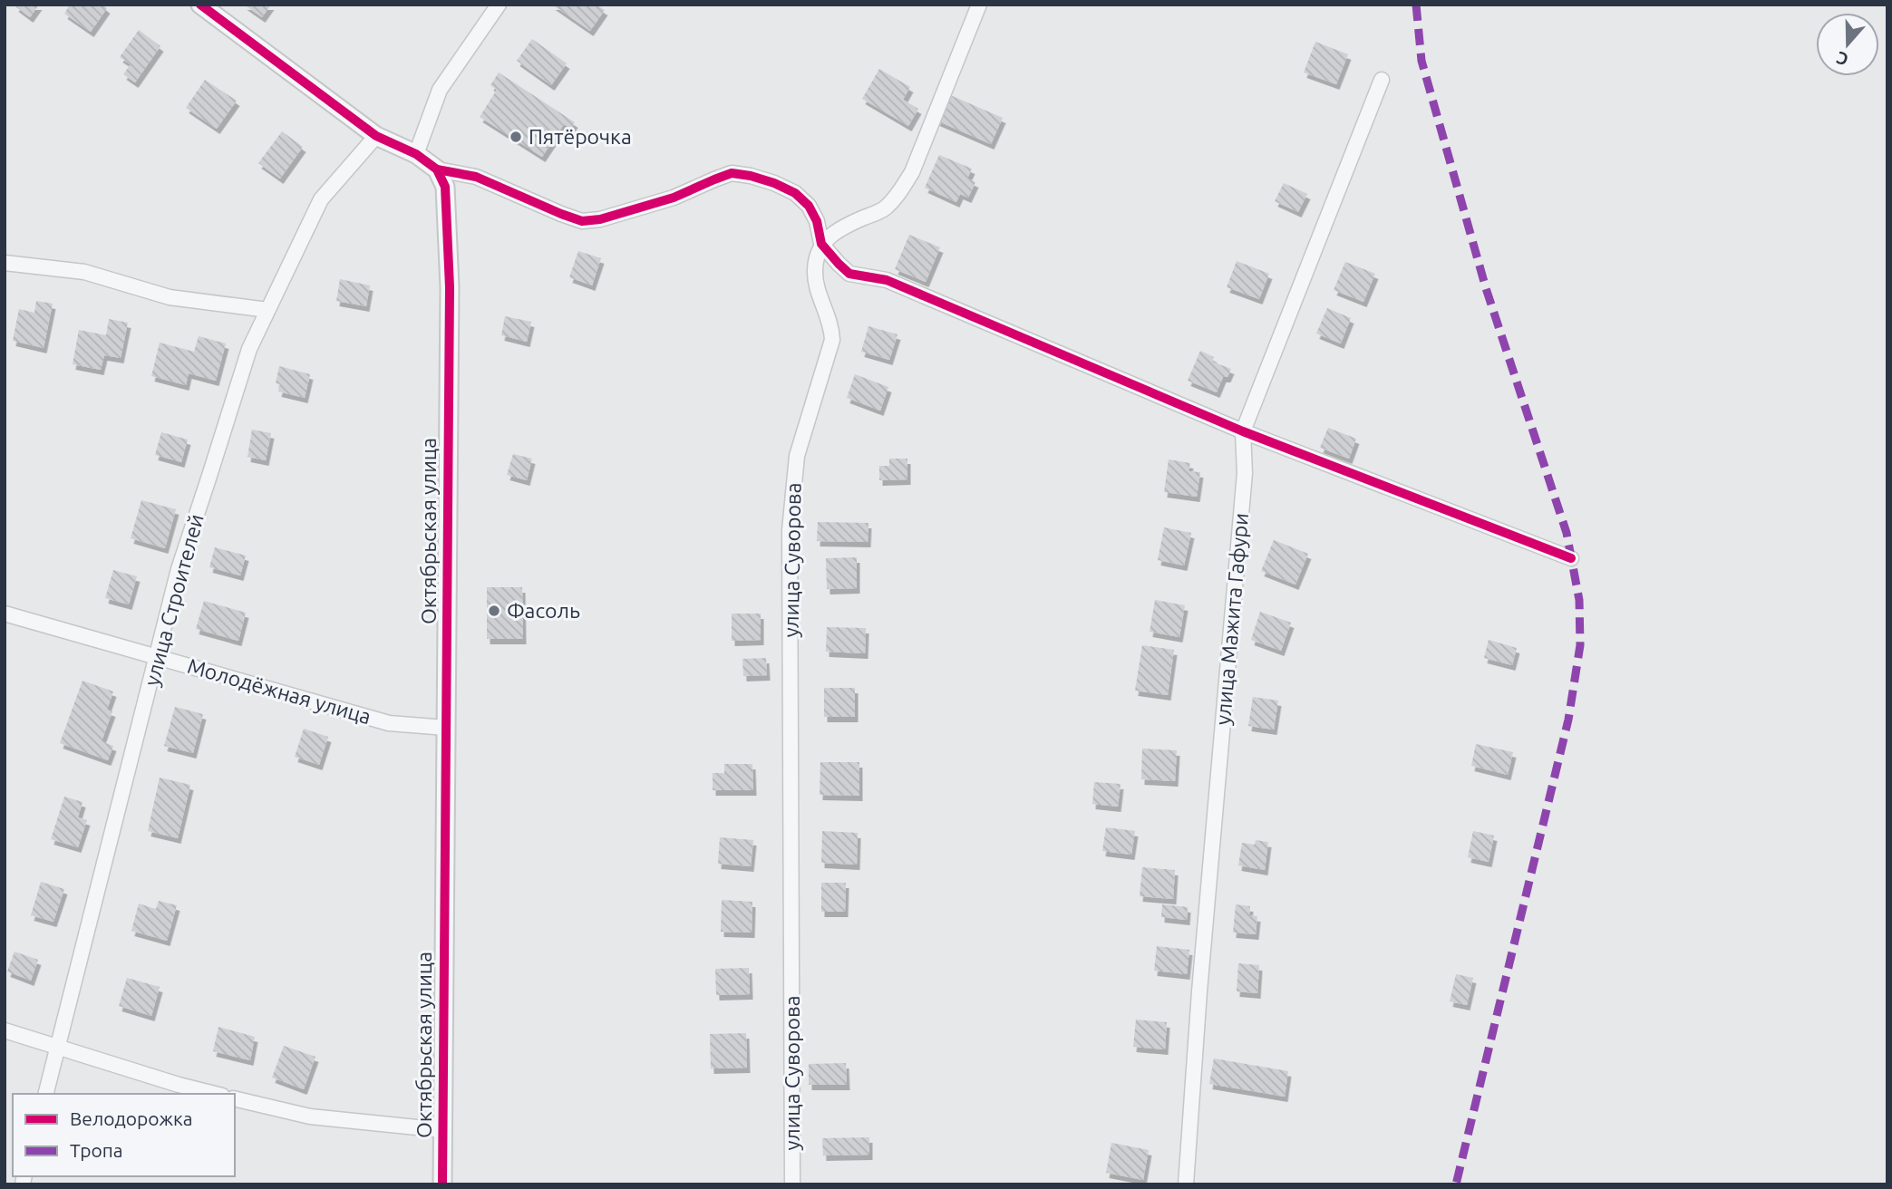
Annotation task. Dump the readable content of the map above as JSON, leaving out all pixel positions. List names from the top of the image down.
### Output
{
  "streets": {
    "street": [
      "Октябрьская улица",
      "улица Суворова",
      "улица Строителей",
      "улица Мажита Гафури",
      "Молодёжная улица"
    ]
  },
  "crossings": [
    ["Октябрьская улица", "Молодёжная улица"],
    ["улица Строителей", "Молодёжная улица"]
  ],
  "places": ["Пятёрочка", "Фасоль"],
  "legend": ["Велодорожка", "Тропа"],
  "north": "bottom"
}
